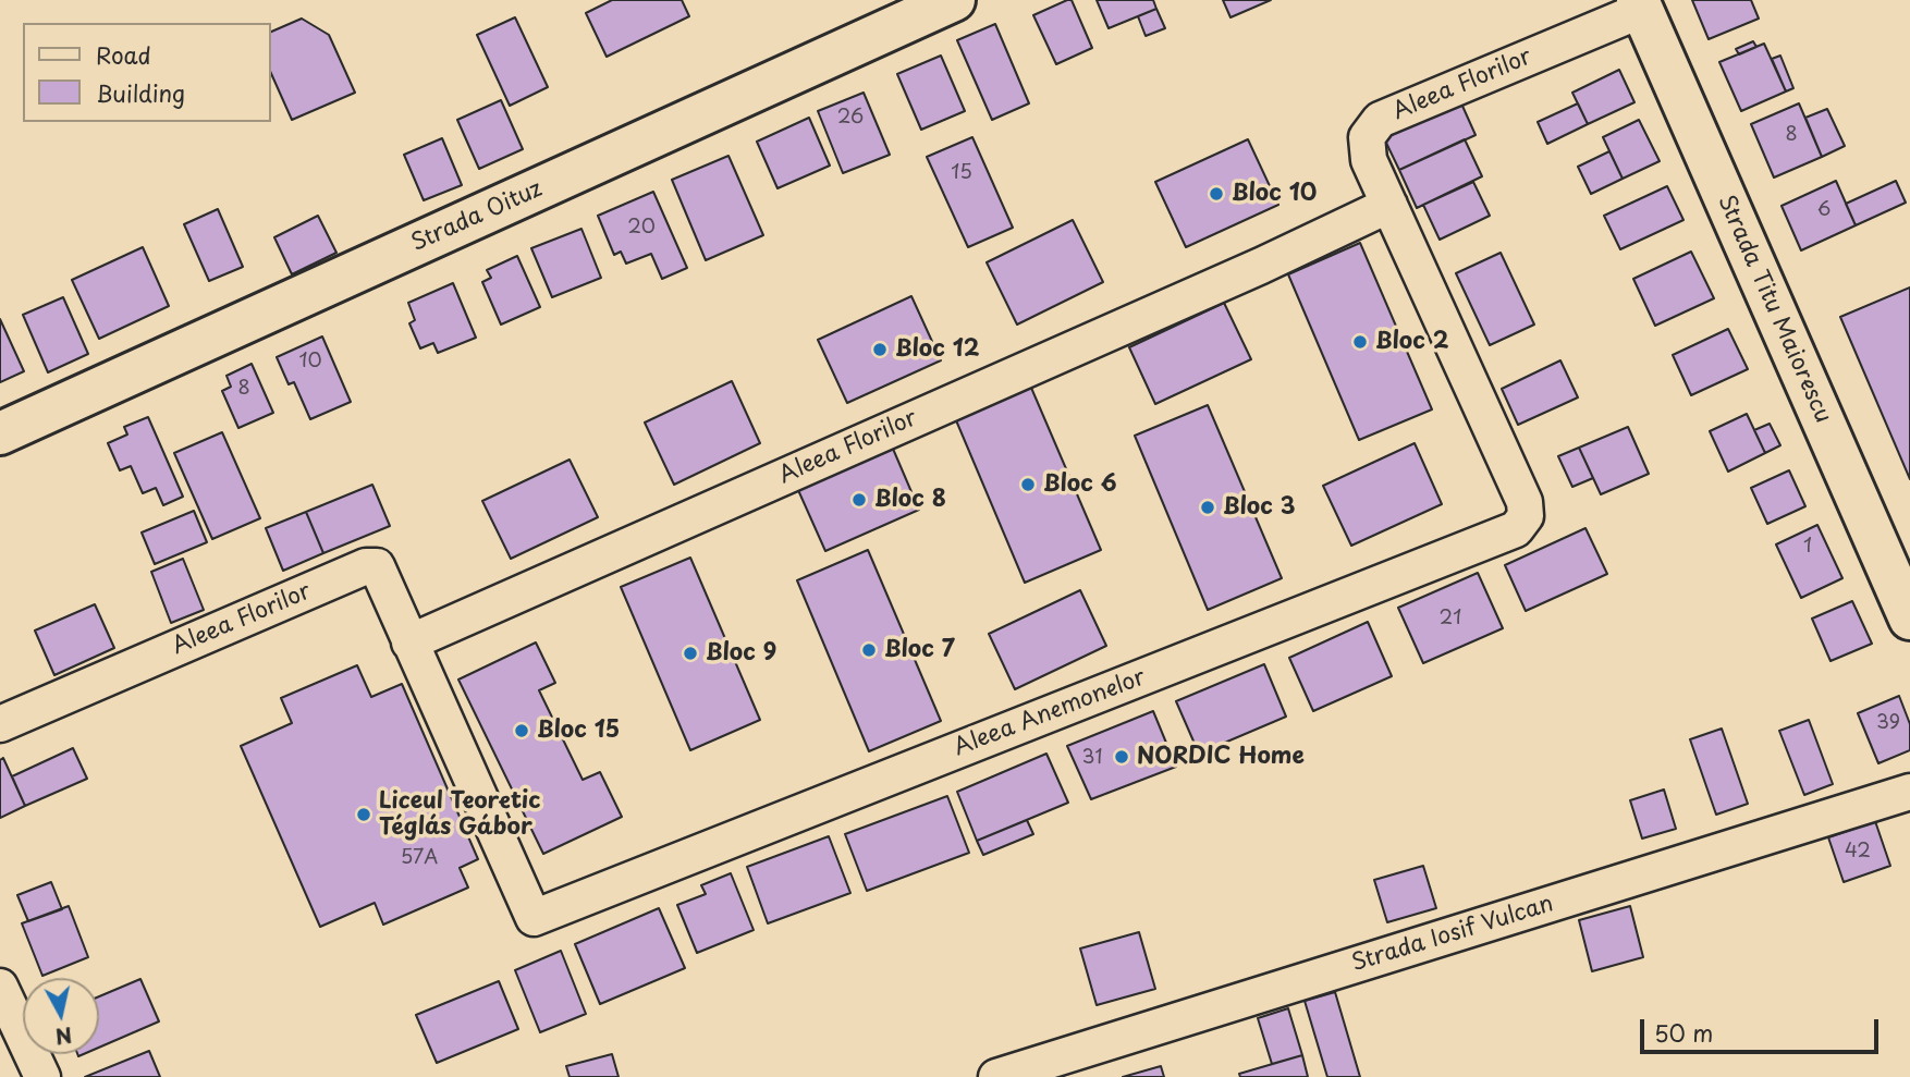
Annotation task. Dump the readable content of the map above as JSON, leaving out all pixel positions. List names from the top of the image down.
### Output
{
  "streets": {
    "main road": ["Strada Oituz", "Strada Titu Maiorescu"],
    "street": ["Aleea Florilor", "Aleea Anemonelor", "Strada Iosif Vulcan"]
  },
  "crossings": [
    ["Aleea Florilor", "Strada Titu Maiorescu"],
    ["Aleea Florilor", "Aleea Anemonelor"]
  ],
  "places": [
    "Bloc 10",
    "Bloc 2",
    "Bloc 12",
    "Bloc 6",
    "Bloc 8",
    "Bloc 3",
    "Bloc 7",
    "Bloc 9",
    "Bloc 15",
    "NORDIC Home",
    "Liceul Teoretic Téglás Gábor"
  ],
  "house_numbers": [
    "26",
    "8",
    "15",
    "6",
    "20",
    "10",
    "8",
    "1",
    "21",
    "39",
    "31",
    "42",
    "57A"
  ],
  "legend": ["Road", "Building"],
  "scale_bar": "50 m",
  "north": "bottom"
}
